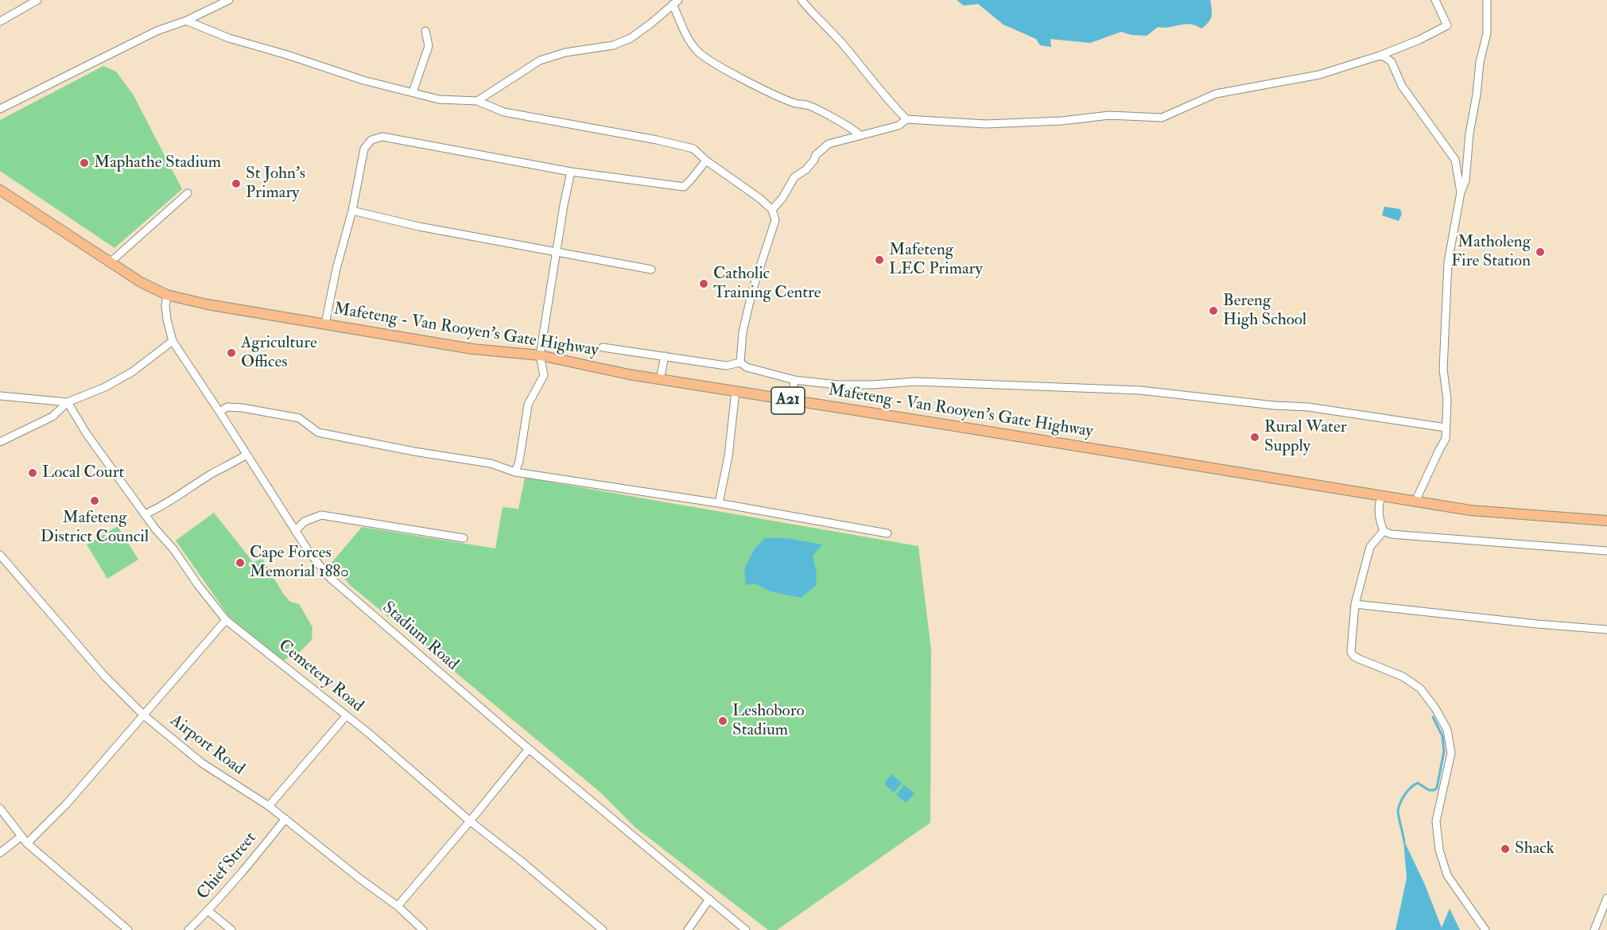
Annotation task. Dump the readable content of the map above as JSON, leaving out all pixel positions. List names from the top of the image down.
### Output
{
  "streets": {
    "main road": ["Mafeteng - Van Rooyen's Gate Highway", "A21"],
    "street": [
      "Stadium Road",
      "Cemetery Road",
      "Airport Road",
      "Chief Street"
    ]
  },
  "crossings": [
    ["Mafeteng - Van Rooyen's Gate Highway", "Stadium Road"],
    ["Airport Road", "Chief Street"]
  ],
  "places": [
    "Maphathe Stadium",
    "St John's Primary",
    "Matholeng Fire Station",
    "Mafeteng LEC Primary",
    "Catholic Training Centre",
    "Bereng High School",
    "Agriculture Offices",
    "Rural Water Supply",
    "Local Court",
    "Mafeteng District Council",
    "Cape Forces Memorial 1880",
    "Leshoboro Stadium",
    "Shack"
  ]
}
